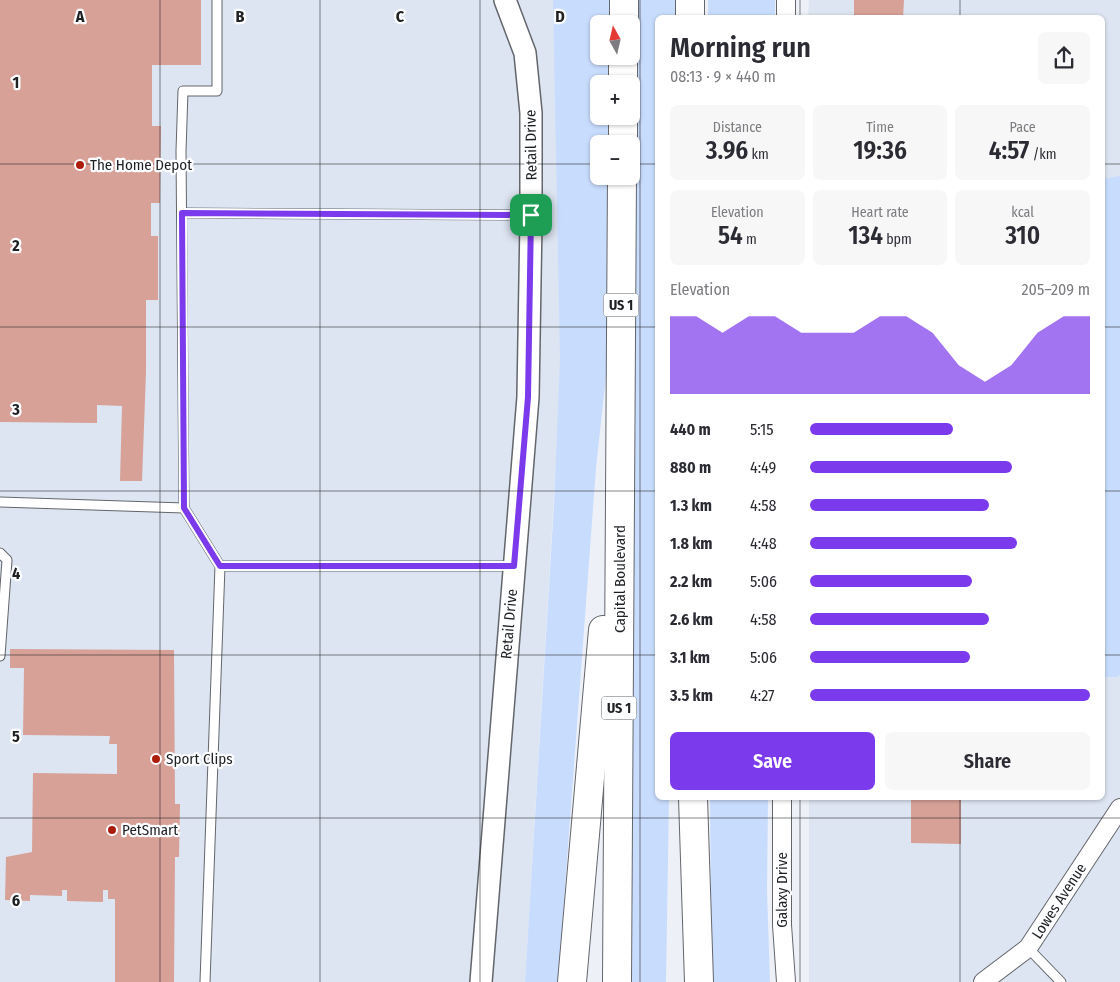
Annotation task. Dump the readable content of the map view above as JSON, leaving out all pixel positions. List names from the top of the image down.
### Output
{
  "streets": {
    "highway": ["US 1", "Capital Boulevard"],
    "street": ["Retail Drive", "Galaxy Drive", "Lowes Avenue"]
  },
  "places": ["The Home Depot", "Sport Clips", "PetSmart"],
  "north": "top",
  "page": {
    "map_buttons": ["+", "−"],
    "heading": ["Morning run", "08:13 · 9 × 440 m"],
    "stats": [
      ["Distance", "3.96 km"],
      ["Time", "19:36"],
      ["Pace", "4:57 /km"],
      ["Elevation", "54 m"],
      ["Heart rate", "134 bpm"],
      ["kcal", "310"]
    ],
    "chart": ["Elevation", "205–209 m"],
    "list": [
      {
        "name": "440 m",
        "note": "5:15"
      },
      {
        "name": "880 m",
        "note": "4:49"
      },
      {
        "name": "1.3 km",
        "note": "4:58"
      },
      {
        "name": "1.8 km",
        "note": "4:48"
      },
      {
        "name": "2.2 km",
        "note": "5:06"
      },
      {
        "name": "2.6 km",
        "note": "4:58"
      },
      {
        "name": "3.1 km",
        "note": "5:06"
      },
      {
        "name": "3.5 km",
        "note": "4:27"
      }
    ],
    "buttons": ["Save", "Share"]
  },
  "grid": {
    "columns": [
      "A",
      "B",
      "C",
      "D"
    ],
    "rows": [
      "1",
      "2",
      "3",
      "4",
      "5",
      "6"
    ]
  }
}
